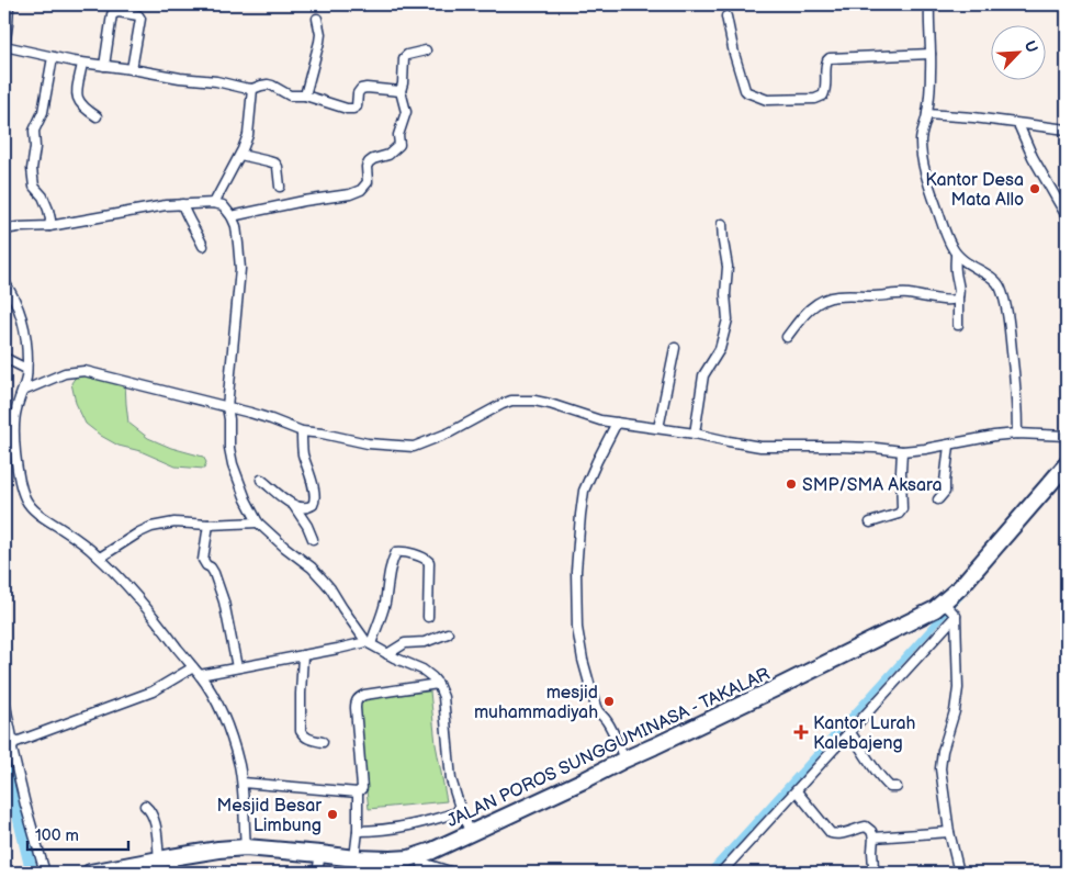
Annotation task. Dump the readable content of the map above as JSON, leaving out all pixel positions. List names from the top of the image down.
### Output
{
  "streets": {
    "highway": ["JALAN POROS SUNGGUMINASA - TAKALAR"]
  },
  "places": {
    "other": [
      "Kantor Desa Mata Allo",
      "SMP/SMA Aksara",
      "mesjid muhammadiyah",
      "Mesjid Besar Limbung"
    ],
    "health": ["Kantor Lurah Kalebajeng"]
  },
  "scale_bar": "100 m",
  "north": "top right"
}
